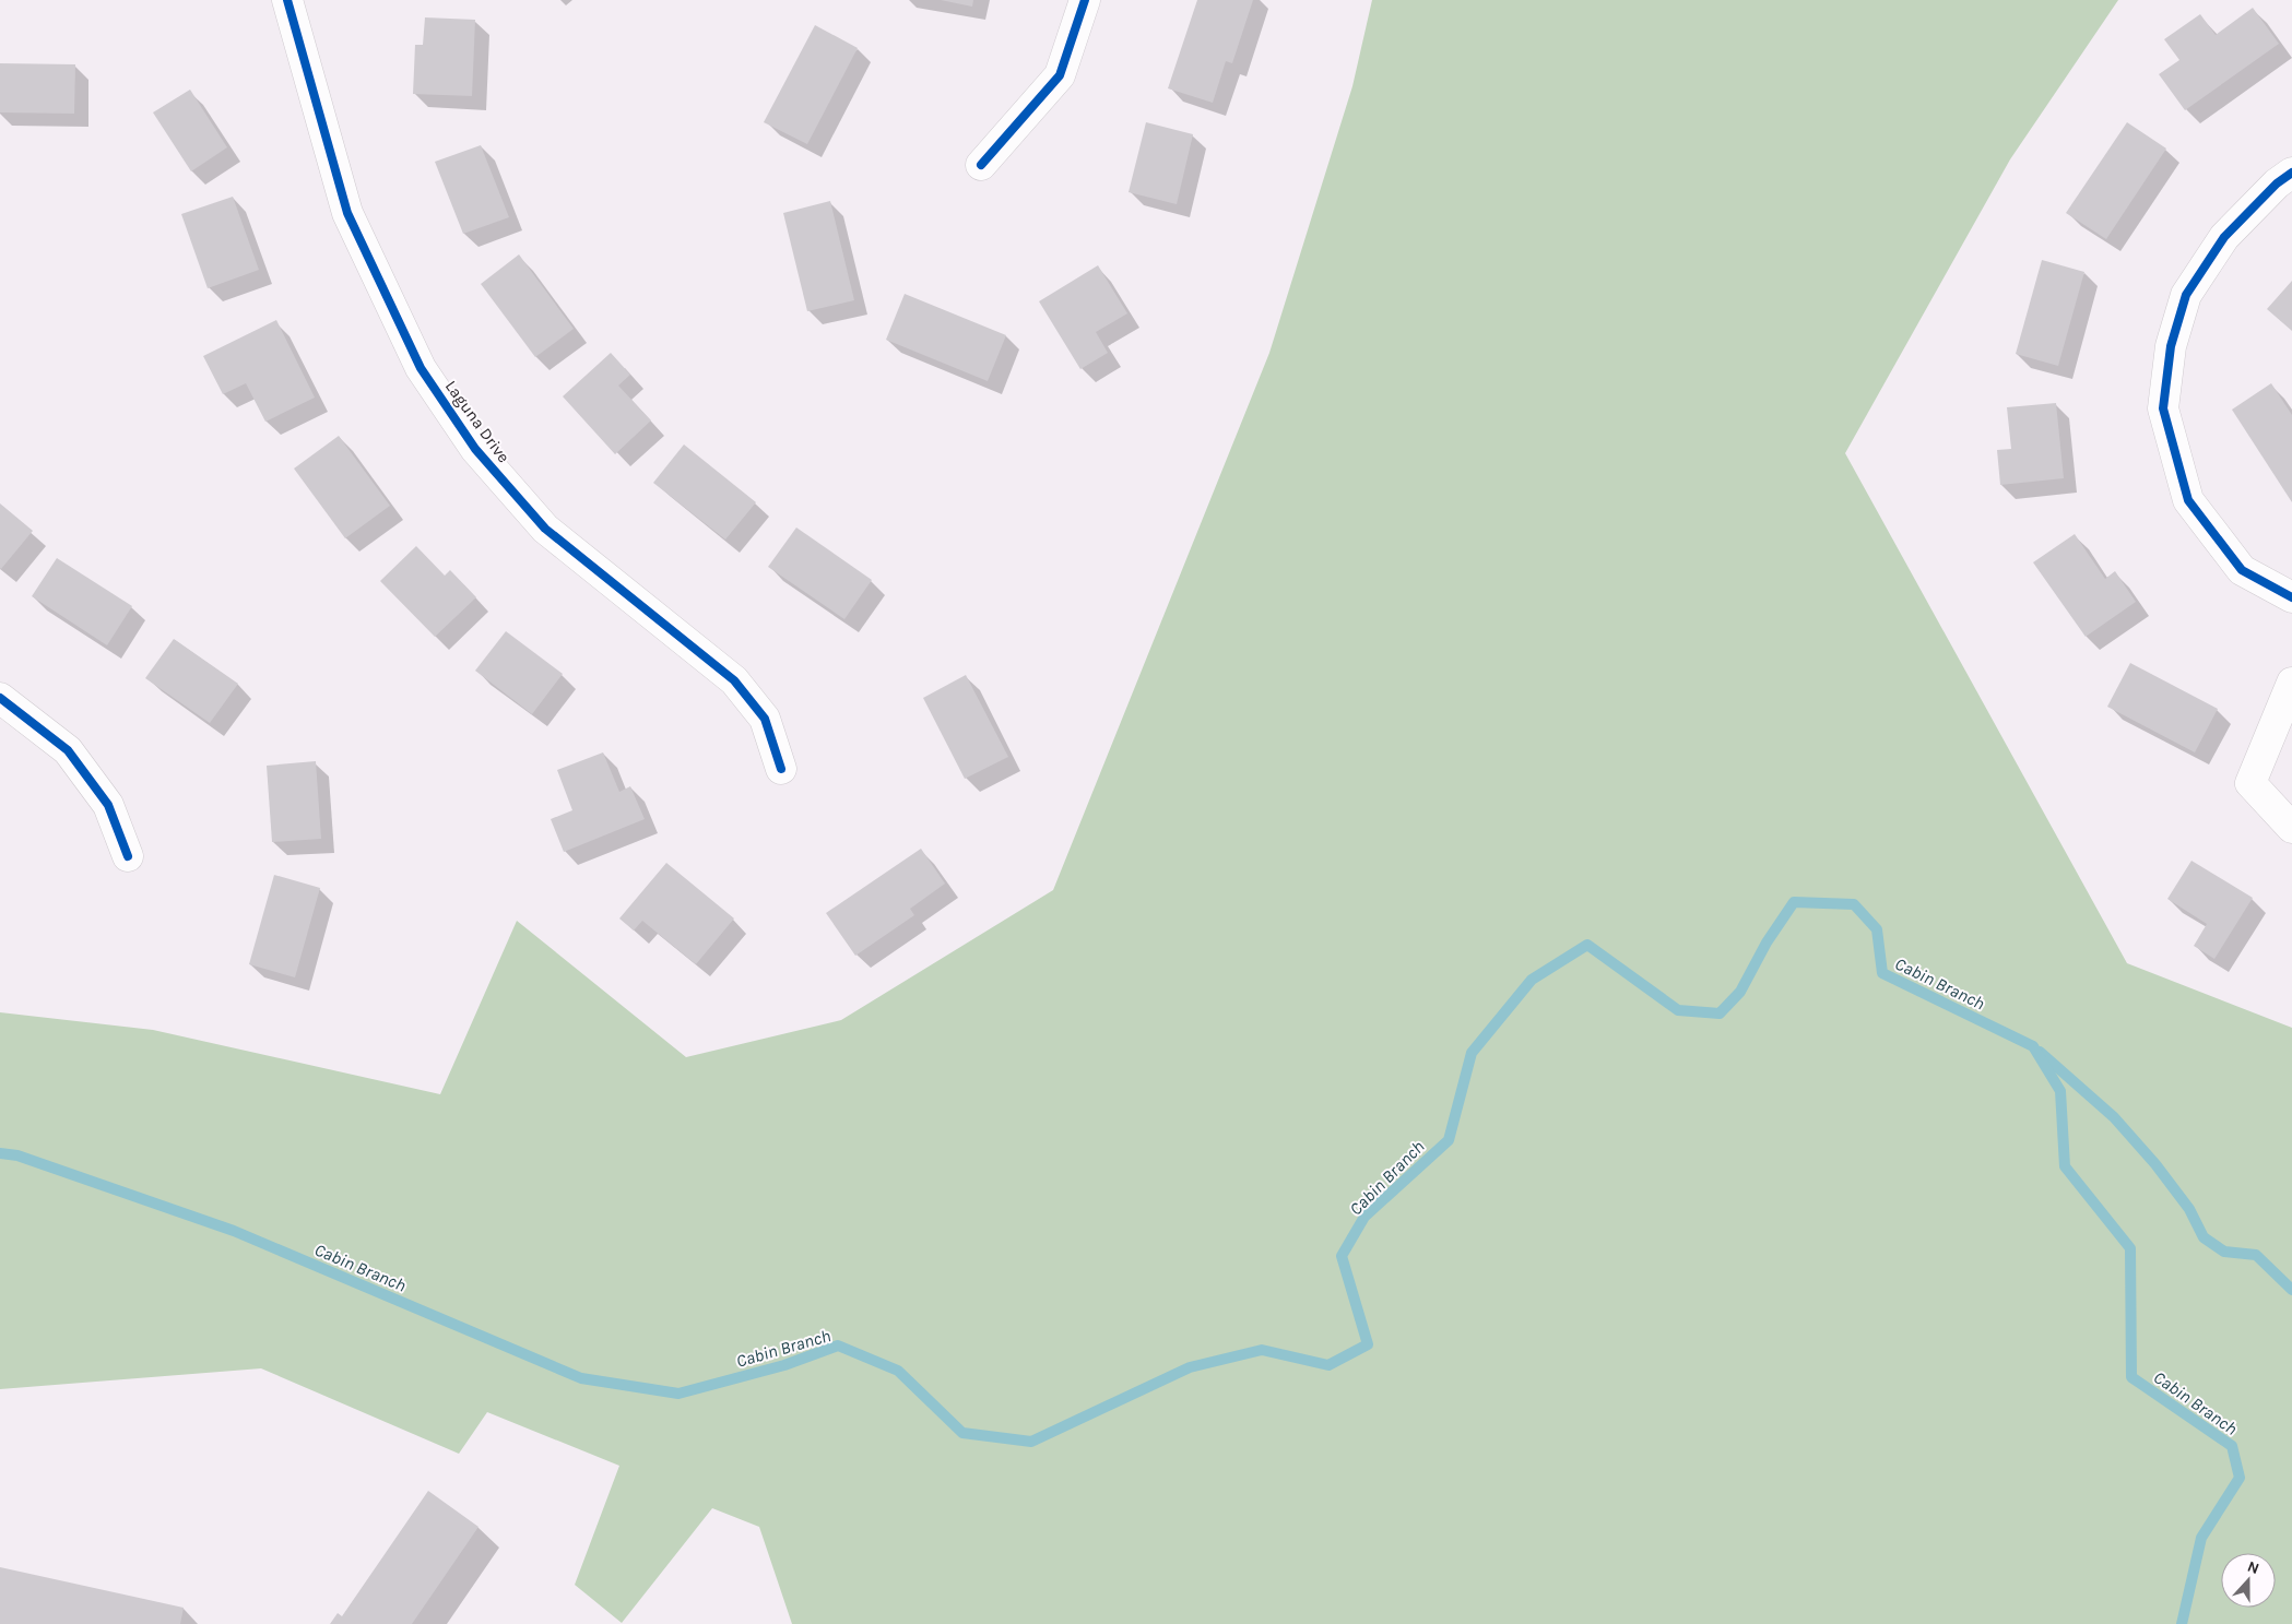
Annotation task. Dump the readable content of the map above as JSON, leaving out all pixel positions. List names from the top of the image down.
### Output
{
  "streets": {
    "street": ["Laguna Drive"]
  },
  "water": ["Cabin Branch"],
  "north": "top"
}
